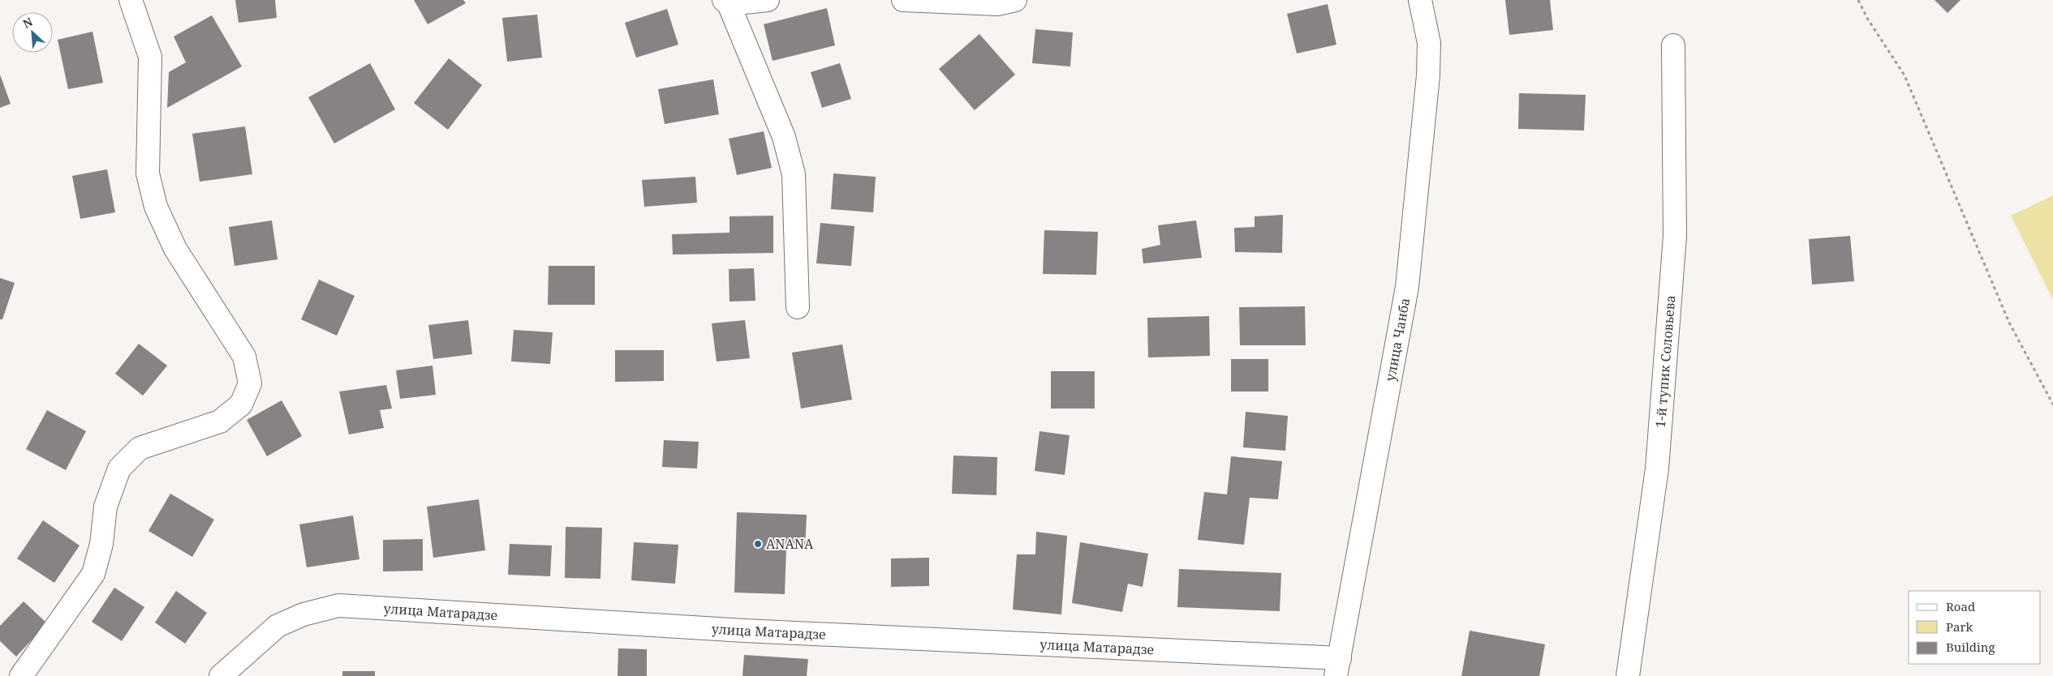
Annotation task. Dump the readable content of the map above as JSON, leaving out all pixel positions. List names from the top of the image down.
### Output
{
  "streets": {
    "street": ["улица Чанба", "1-й тупик Соловьева", "улица Матарадзе"]
  },
  "crossings": [
    ["улица Чанба", "улица Матарадзе"]
  ],
  "places": ["ANANA"],
  "legend": ["Road", "Park", "Building"],
  "north": "top left"
}
